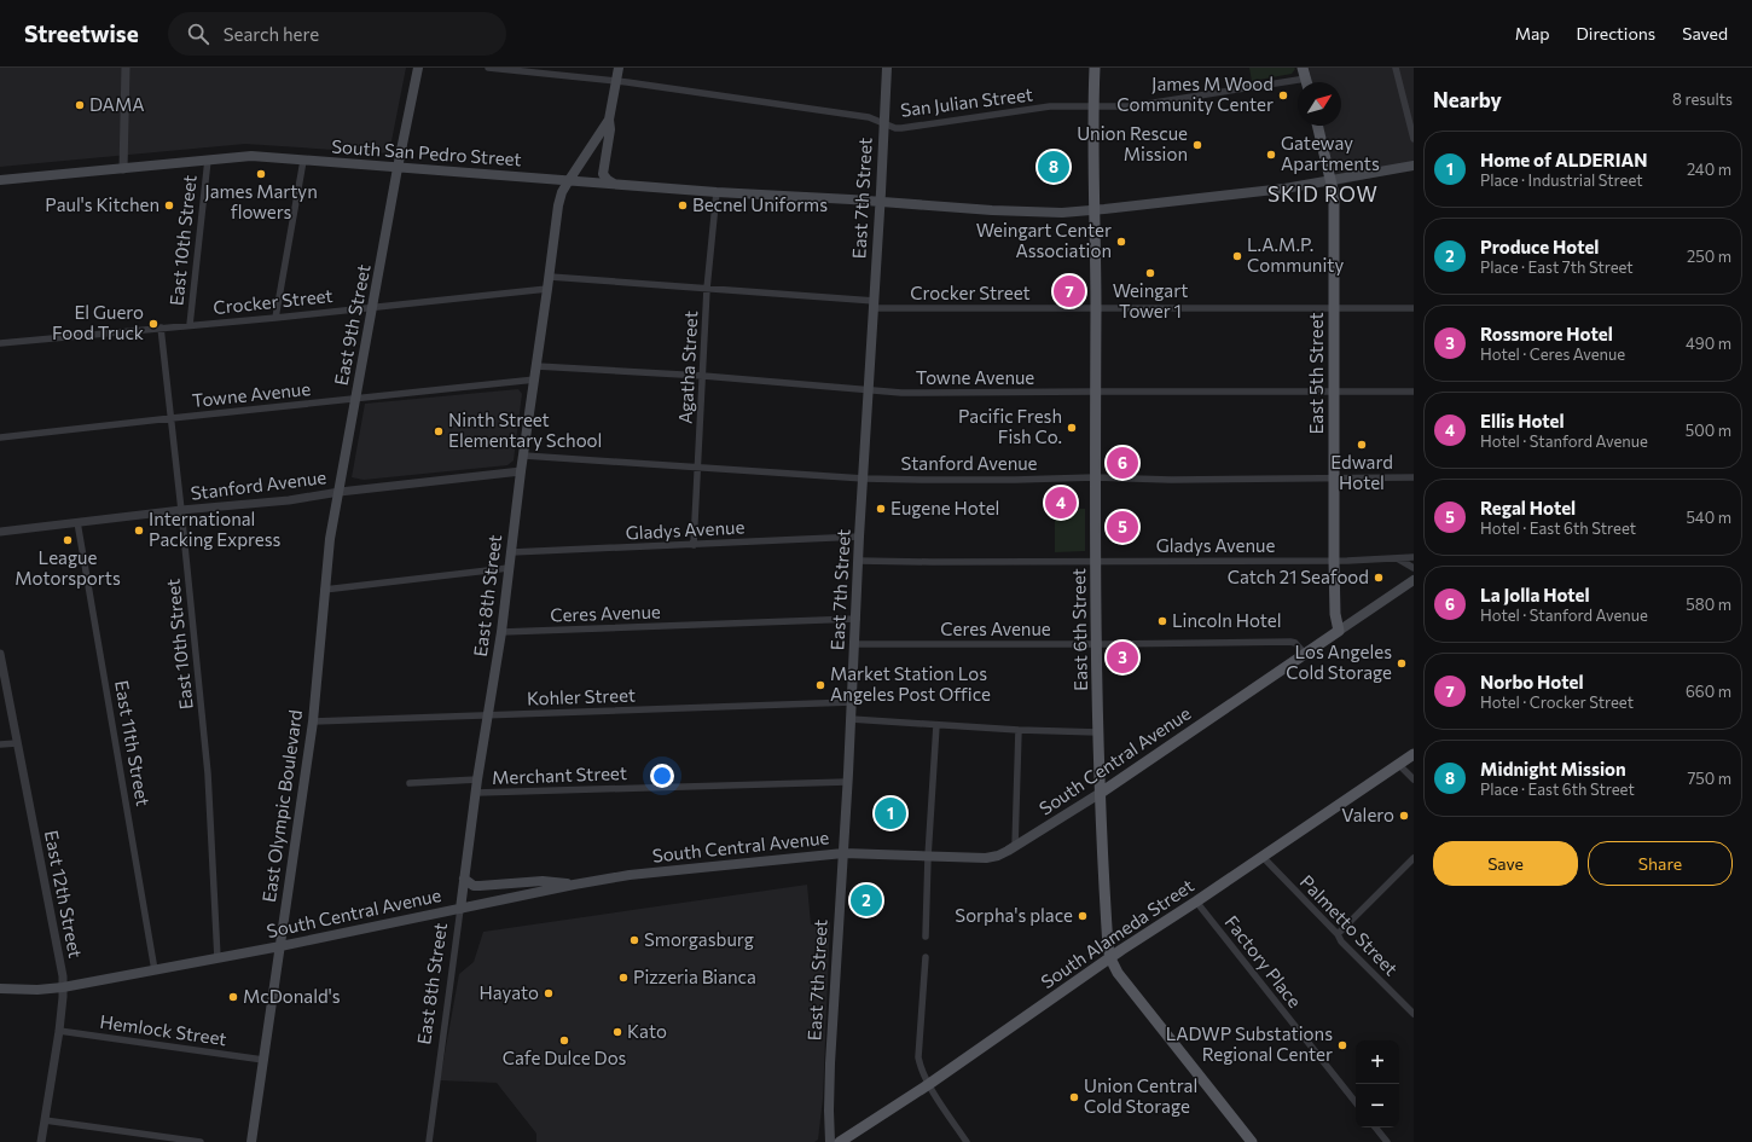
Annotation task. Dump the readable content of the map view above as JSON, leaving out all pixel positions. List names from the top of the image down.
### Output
{
  "streets": {
    "main road": [
      "South San Pedro Street",
      "East 7th Street",
      "East 9th Street",
      "East 5th Street",
      "East 8th Street",
      "East 6th Street",
      "South Central Avenue",
      "East Olympic Boulevard",
      "South Alameda Street"
    ],
    "street": [
      "San Julian Street",
      "East 10th Street",
      "Crocker Street",
      "Agatha Street",
      "Towne Avenue",
      "Stanford Avenue",
      "Gladys Avenue",
      "Ceres Avenue",
      "Kohler Street",
      "East 11th Street",
      "Merchant Street",
      "East 12th Street",
      "Palmetto Street",
      "Factory Place",
      "Hemlock Street"
    ]
  },
  "crossings": [
    ["San Julian Street", "East 7th Street"],
    ["San Julian Street", "East 8th Street"],
    ["San Julian Street", "East 6th Street"],
    ["South San Pedro Street", "East 7th Street"],
    ["South San Pedro Street", "East 10th Street"],
    ["South San Pedro Street", "East 9th Street"],
    ["South San Pedro Street", "Agatha Street"],
    ["South San Pedro Street", "East 8th Street"],
    ["East 7th Street", "Crocker Street"],
    ["East 7th Street", "Towne Avenue"],
    ["East 7th Street", "Stanford Avenue"],
    ["East 7th Street", "Gladys Avenue"],
    ["East 7th Street", "Ceres Avenue"],
    ["East 7th Street", "Kohler Street"],
    ["East 7th Street", "South Central Avenue"],
    ["East 7th Street", "Merchant Street"],
    ["East 10th Street", "Crocker Street"],
    ["East 10th Street", "Towne Avenue"],
    ["East 10th Street", "Stanford Avenue"],
    ["East 10th Street", "South Central Avenue"],
    ["Crocker Street", "East 9th Street"],
    ["Crocker Street", "Agatha Street"],
    ["Crocker Street", "East 5th Street"],
    ["Crocker Street", "East 8th Street"],
    ["Crocker Street", "East 6th Street"],
    ["East 9th Street", "Towne Avenue"],
    ["East 9th Street", "Stanford Avenue"],
    ["East 9th Street", "East Olympic Boulevard"],
    ["Agatha Street", "Towne Avenue"],
    ["Agatha Street", "Stanford Avenue"],
    ["Agatha Street", "Gladys Avenue"],
    ["East 5th Street", "Towne Avenue"],
    ["East 5th Street", "Stanford Avenue"],
    ["East 5th Street", "Gladys Avenue"],
    ["East 5th Street", "South Central Avenue"],
    ["Towne Avenue", "East 8th Street"],
    ["Towne Avenue", "East 6th Street"],
    ["Stanford Avenue", "East 8th Street"],
    ["Stanford Avenue", "East 6th Street"],
    ["Stanford Avenue", "East 11th Street"],
    ["Gladys Avenue", "East 8th Street"],
    ["Gladys Avenue", "East 6th Street"],
    ["East 8th Street", "Ceres Avenue"],
    ["East 8th Street", "Kohler Street"],
    ["East 8th Street", "South Central Avenue"],
    ["East 8th Street", "Merchant Street"],
    ["Ceres Avenue", "East 6th Street"],
    ["Ceres Avenue", "South Central Avenue"],
    ["East 6th Street", "South Central Avenue"],
    ["East 6th Street", "South Alameda Street"],
    ["Kohler Street", "East Olympic Boulevard"],
    ["East 11th Street", "South Central Avenue"],
    ["South Central Avenue", "East Olympic Boulevard"],
    ["South Central Avenue", "East 12th Street"],
    ["East Olympic Boulevard", "Hemlock Street"],
    ["East 12th Street", "Hemlock Street"],
    ["Palmetto Street", "South Alameda Street"],
    ["South Alameda Street", "Factory Place"]
  ],
  "districts": ["SKID ROW"],
  "places": [
    "James M Wood Community Center",
    "DAMA",
    "Union Rescue Mission",
    "Gateway Apartments",
    "James Martyn flowers",
    "Paul's Kitchen",
    "Becnel Uniforms",
    "Weingart Center Association",
    "L.A.M.P. Community",
    "Weingart Tower 1",
    "El Guero Food Truck",
    "Pacific Fresh Fish Co.",
    "Ninth Street Elementary School",
    "Edward Hotel",
    "Eugene Hotel",
    "International Packing Express",
    "League Motorsports",
    "Catch 21 Seafood",
    "Lincoln Hotel",
    "Los Angeles Cold Storage",
    "Market Station Los Angeles Post Office",
    "Valero",
    "Sorpha's place",
    "Smorgasburg",
    "Pizzeria Bianca",
    "Hayato",
    "McDonald's",
    "Kato",
    "Cafe Dulce Dos",
    "LADWP Substations Regional Center",
    "Union Central Cold Storage"
  ],
  "north": "top right",
  "page": {
    "header": "Streetwise",
    "search": "Search here",
    "nav": ["Map", "Directions", "Saved"],
    "heading": ["Nearby", "8 results"],
    "list": [
      {
        "mark": "1",
        "name": "Home of ALDERIAN",
        "note": "Place · Industrial Street",
        "value": "240 m"
      },
      {
        "mark": "2",
        "name": "Produce Hotel",
        "note": "Place · East 7th Street",
        "value": "250 m"
      },
      {
        "mark": "3",
        "name": "Rossmore Hotel",
        "note": "Hotel · Ceres Avenue",
        "value": "490 m"
      },
      {
        "mark": "4",
        "name": "Ellis Hotel",
        "note": "Hotel · Stanford Avenue",
        "value": "500 m"
      },
      {
        "mark": "5",
        "name": "Regal Hotel",
        "note": "Hotel · East 6th Street",
        "value": "540 m"
      },
      {
        "mark": "6",
        "name": "La Jolla Hotel",
        "note": "Hotel · Stanford Avenue",
        "value": "580 m"
      },
      {
        "mark": "7",
        "name": "Norbo Hotel",
        "note": "Hotel · Crocker Street",
        "value": "660 m"
      },
      {
        "mark": "8",
        "name": "Midnight Mission",
        "note": "Place · East 6th Street",
        "value": "750 m"
      }
    ],
    "pins": [
      "8",
      "7",
      "6",
      "4",
      "5",
      "3",
      "1",
      "2"
    ],
    "buttons": ["Save", "Share"],
    "map_buttons": ["+", "−"]
  }
}
